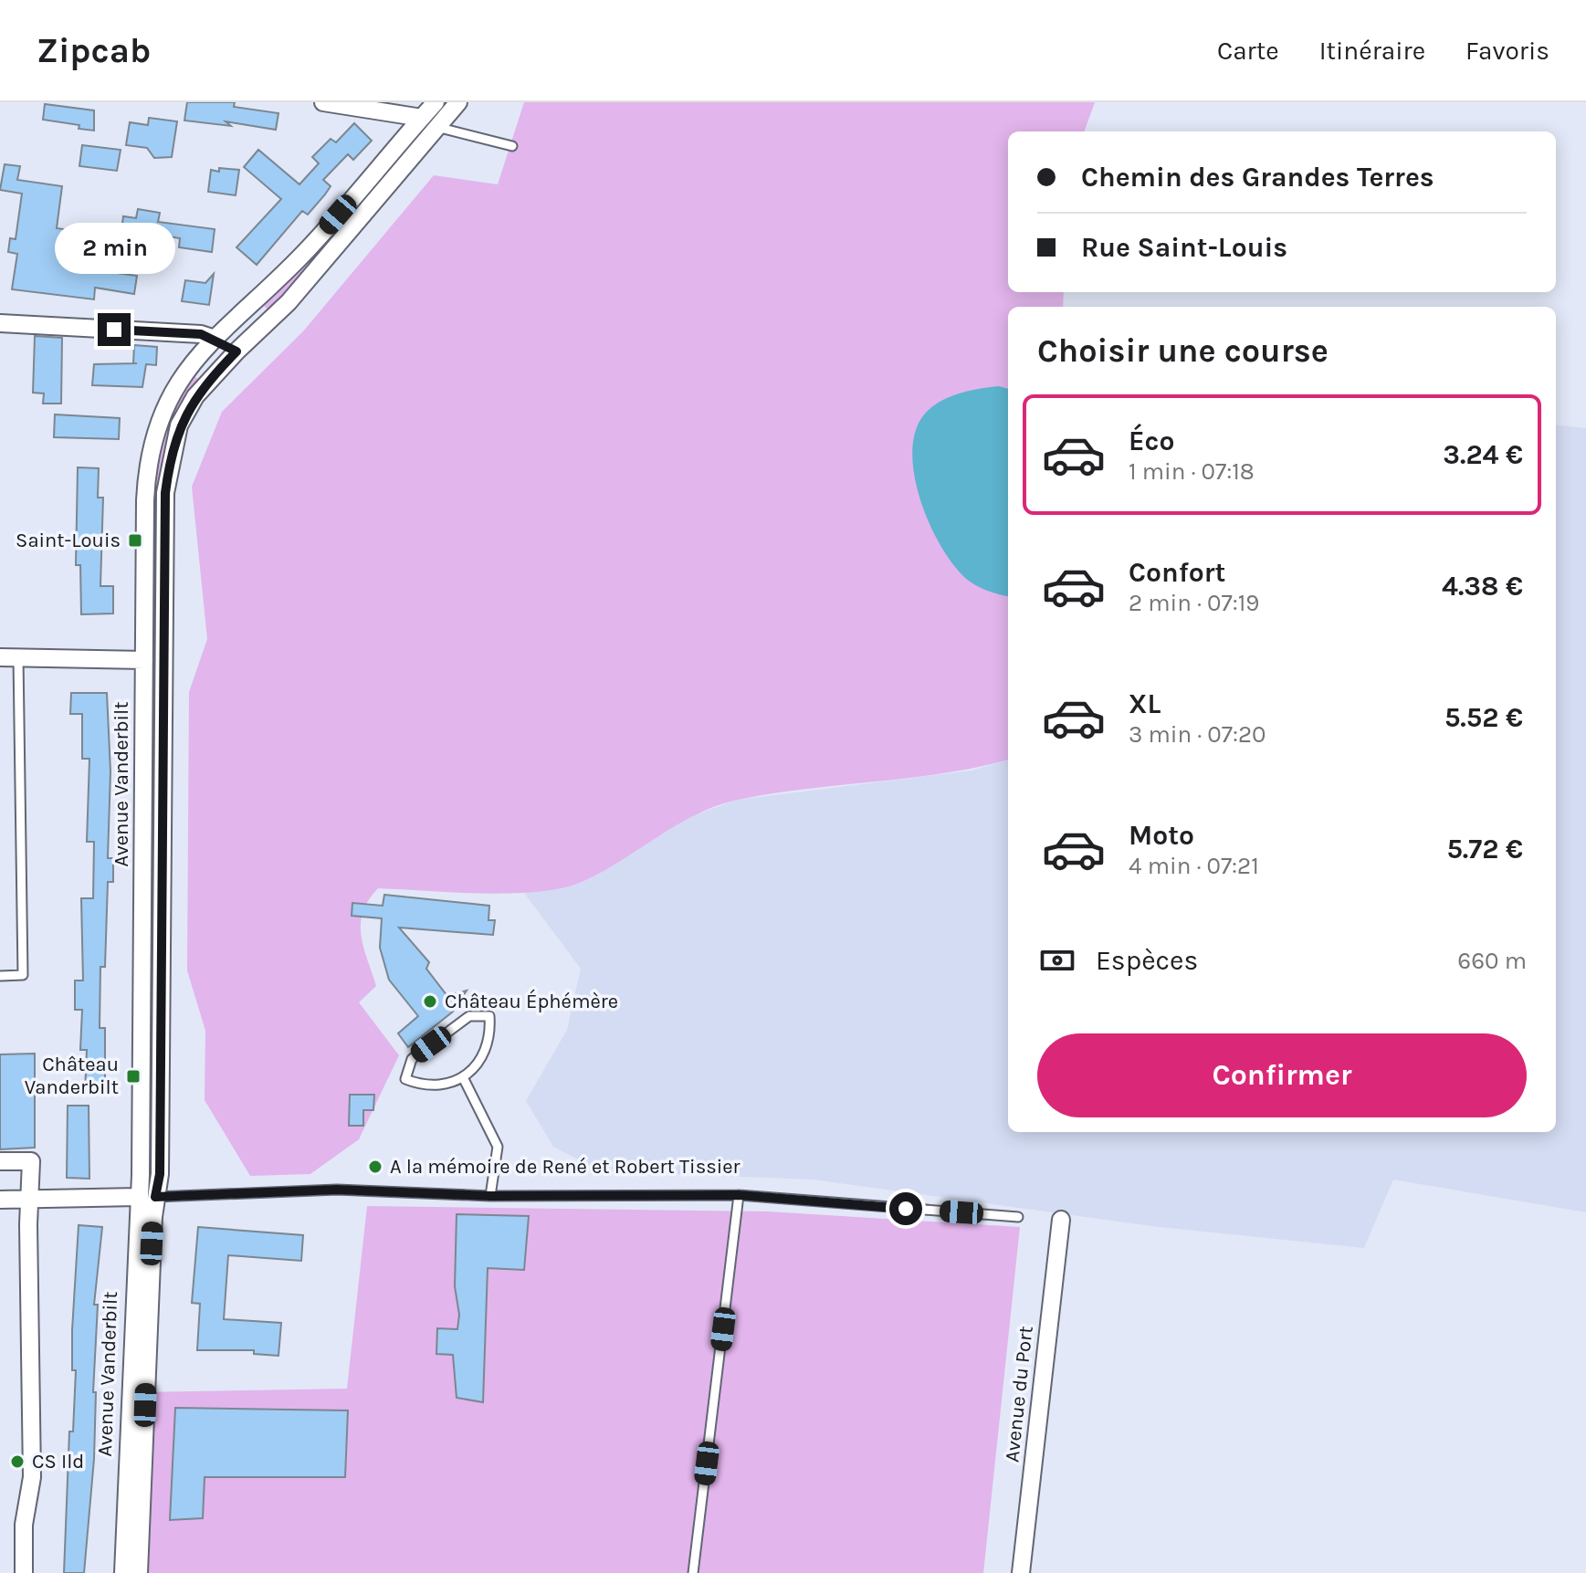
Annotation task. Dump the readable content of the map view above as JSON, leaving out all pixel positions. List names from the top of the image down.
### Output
{
  "streets": {
    "street": ["Avenue Vanderbilt", "Avenue du Port"]
  },
  "places": {
    "transit": ["Saint-Louis", "Château Vanderbilt"],
    "other": ["Château Éphémère", "A la mémoire de René et Robert Tissier", "CS Ild"]
  },
  "page": {
    "header": "Zipcab",
    "nav": ["Carte", "Itinéraire", "Favoris"],
    "banner": ["Chemin des Grandes Terres", "Rue Saint-Louis"],
    "bubble": "2 min",
    "heading": "Choisir une course",
    "list": [
      {
        "name": "Éco",
        "note": "1 min · 07:18",
        "value": "3.24 €"
      },
      {
        "name": "Confort",
        "note": "2 min · 07:19",
        "value": "4.38 €"
      },
      {
        "name": "XL",
        "note": "3 min · 07:20",
        "value": "5.52 €"
      },
      {
        "name": "Moto",
        "note": "4 min · 07:21",
        "value": "5.72 €"
      }
    ],
    "pay": ["Espèces", "660 m"],
    "buttons": "Confirmer"
  }
}
